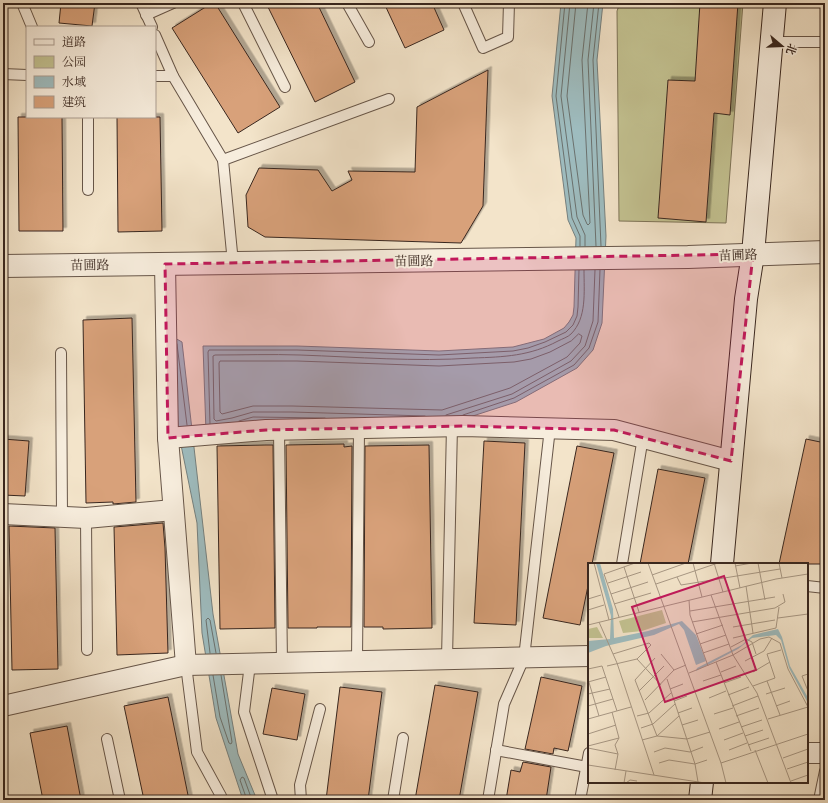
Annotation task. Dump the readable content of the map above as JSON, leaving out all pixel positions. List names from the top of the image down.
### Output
{
  "streets": {
    "street": ["苗圃路"]
  },
  "legend": [
    "道路",
    "公园",
    "水域",
    "建筑"
  ],
  "north": "right"
}
